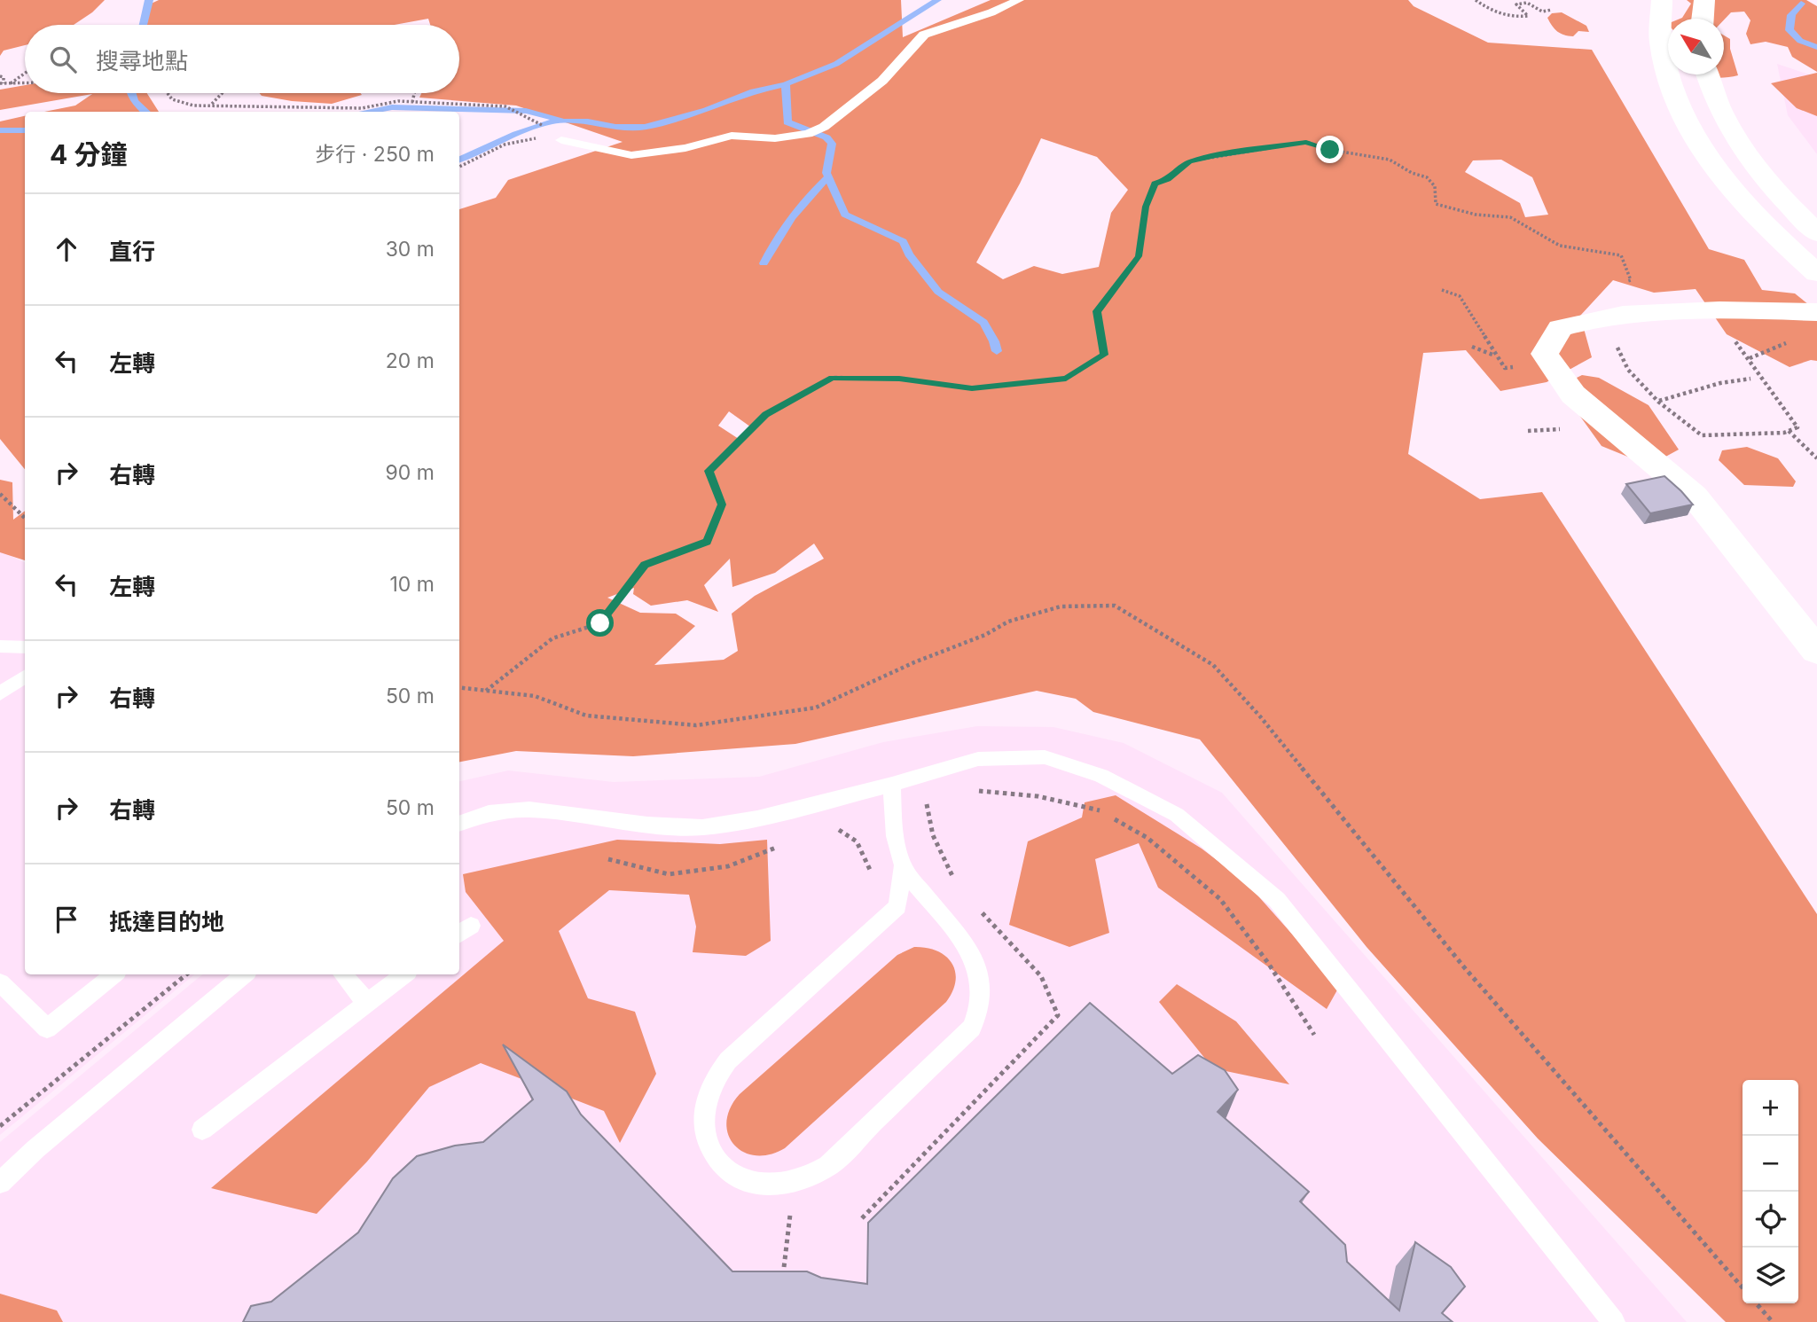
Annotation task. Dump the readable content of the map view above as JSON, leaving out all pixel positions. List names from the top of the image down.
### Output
{
  "north": "top left",
  "page": {
    "search": "搜尋地點",
    "heading": ["4 分鐘", "步行 · 250 m"],
    "list": [
      ["直行", "30 m"],
      ["左轉", "20 m"],
      ["右轉", "90 m"],
      ["左轉", "10 m"],
      ["右轉", "50 m"],
      ["右轉", "50 m"],
      "抵達目的地"
    ],
    "map_buttons": ["+", "−"]
  }
}
